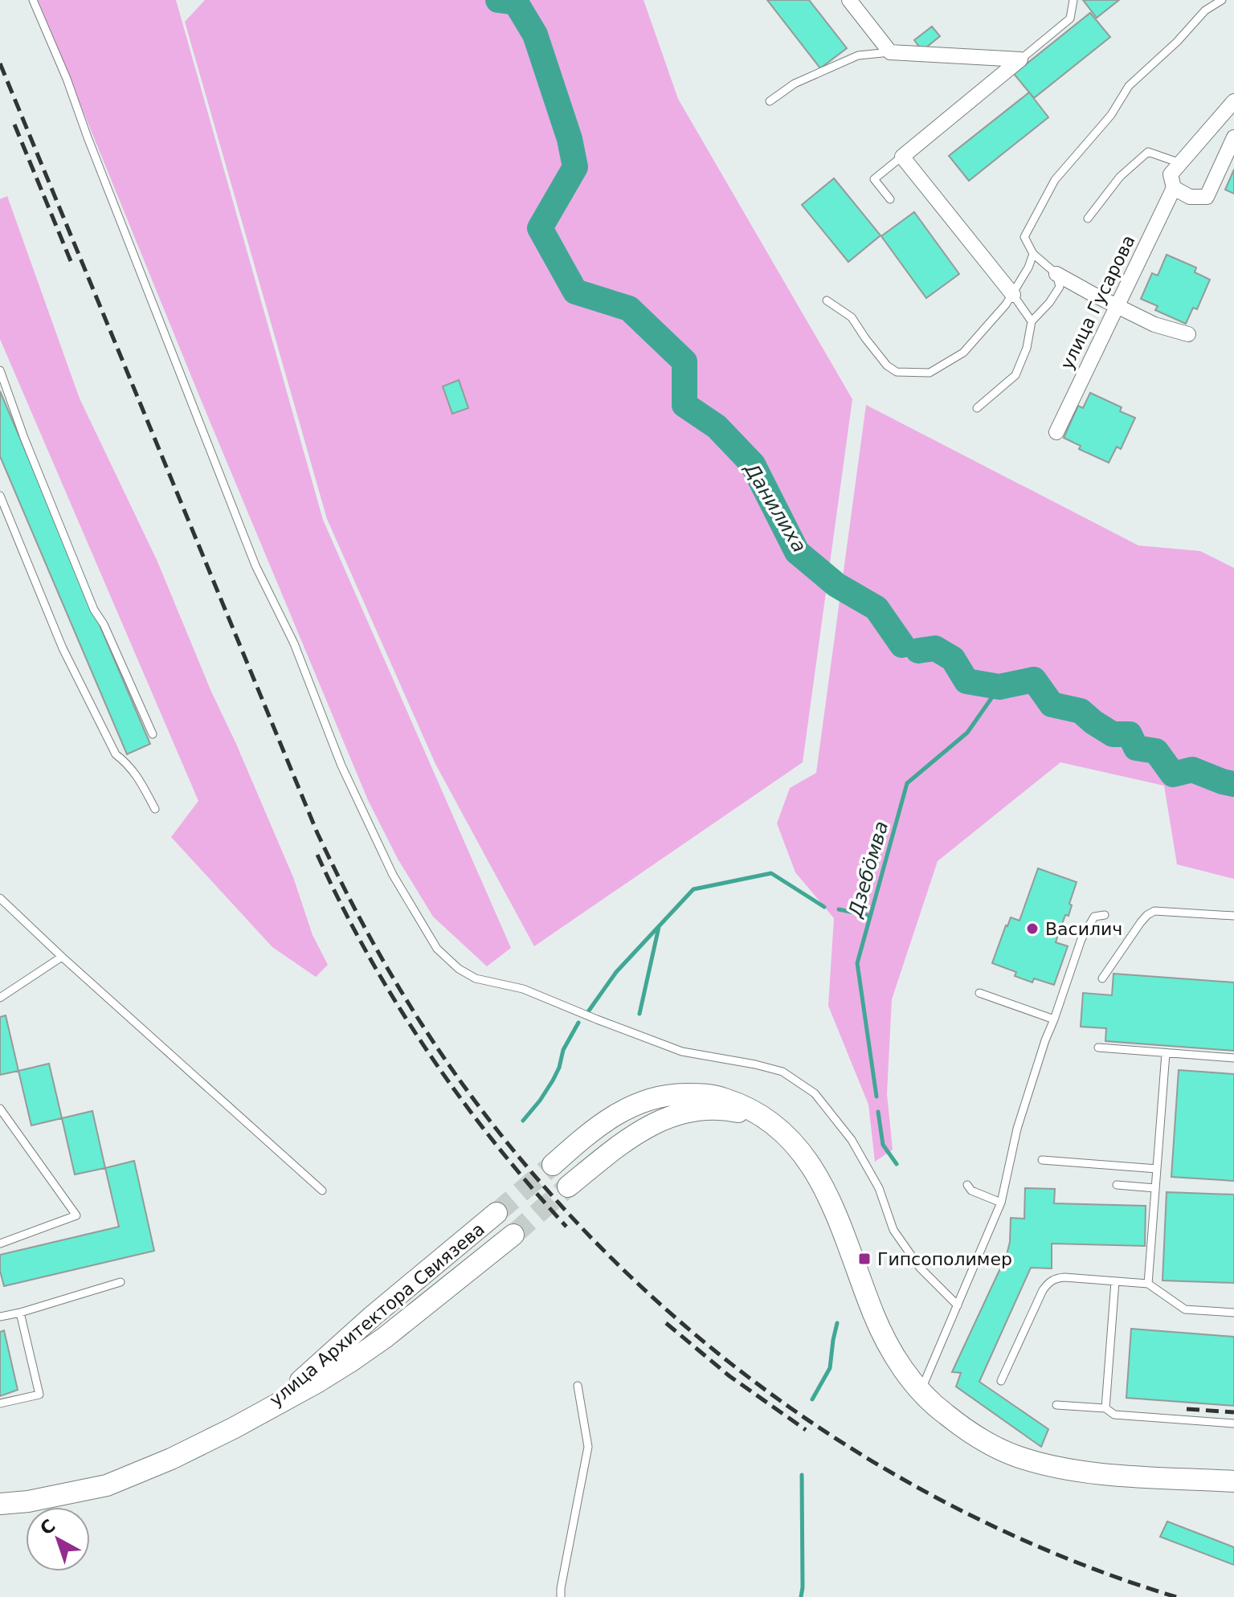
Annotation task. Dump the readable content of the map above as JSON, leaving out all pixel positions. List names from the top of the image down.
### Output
{
  "streets": {
    "main road": ["улица Архитектора Свиязева"],
    "street": ["улица Гусарова"]
  },
  "water": ["Данилиха", "Дзебӧмва"],
  "places": {
    "other": ["Василич"],
    "transit": ["Гипсополимер"]
  },
  "north": "top left"
}
